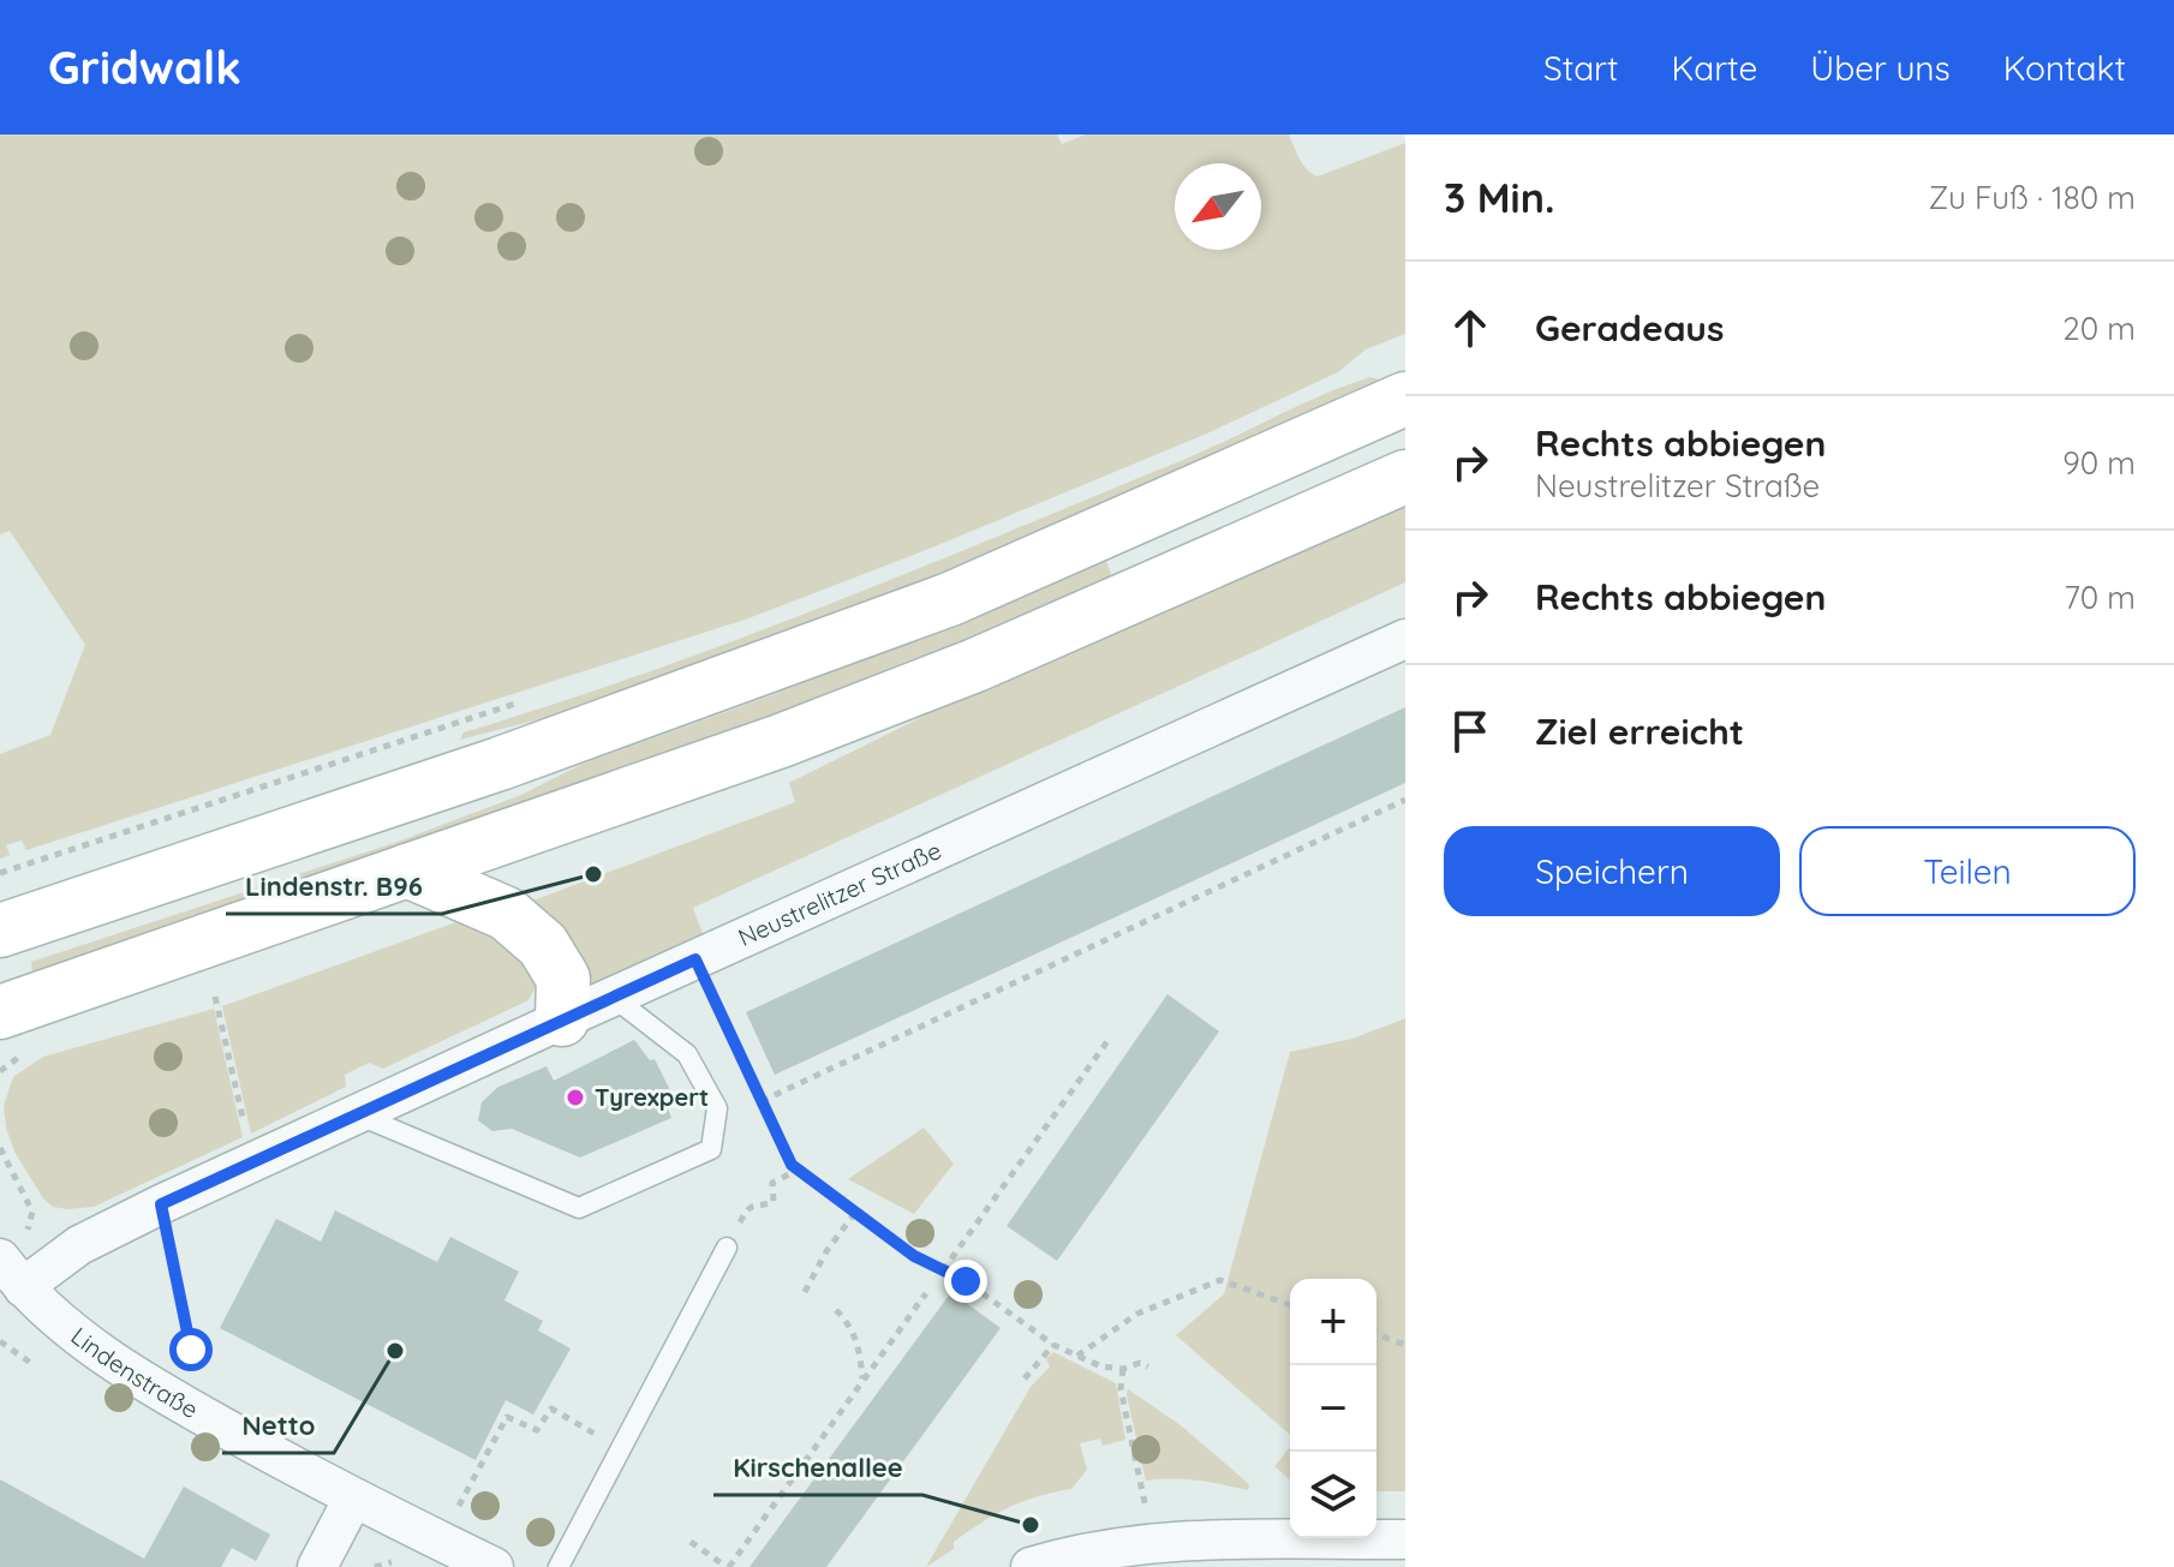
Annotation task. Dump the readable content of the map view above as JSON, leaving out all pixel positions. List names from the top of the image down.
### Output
{
  "streets": {
    "street": ["Neustrelitzer Straße", "Lindenstraße"]
  },
  "crossings": [
    ["Neustrelitzer Straße", "Lindenstraße"]
  ],
  "places": [
    "Lindenstr. B96",
    "Tyrexpert",
    "Netto",
    "Kirschenallee"
  ],
  "north": "bottom left",
  "page": {
    "header": "Gridwalk",
    "nav": [
      "Start",
      "Karte",
      "Über uns",
      "Kontakt"
    ],
    "heading": ["3 Min.", "Zu Fuß · 180 m"],
    "list": [
      ["Geradeaus", "20 m"],
      ["Rechts abbiegen", "Neustrelitzer Straße", "90 m"],
      ["Rechts abbiegen", "70 m"],
      "Ziel erreicht"
    ],
    "buttons": ["Speichern", "Teilen"],
    "map_buttons": ["+", "−"]
  }
}
